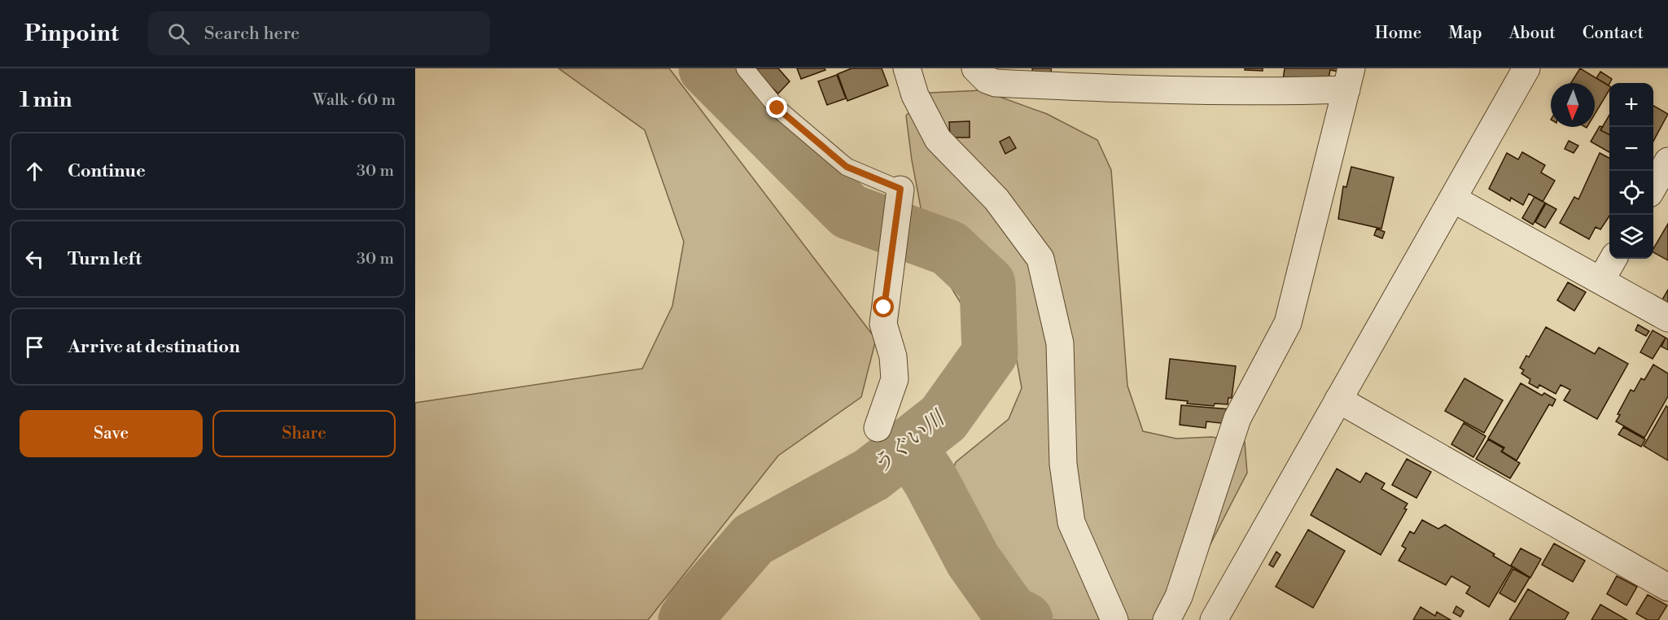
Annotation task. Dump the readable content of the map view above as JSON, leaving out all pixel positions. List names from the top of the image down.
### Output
{
  "water": ["うぐい川"],
  "north": "bottom",
  "page": {
    "header": "Pinpoint",
    "search": "Search here",
    "nav": [
      "Home",
      "Map",
      "About",
      "Contact"
    ],
    "heading": ["1 min", "Walk · 60 m"],
    "map_buttons": ["+", "−"],
    "list": [
      ["Continue", "30 m"],
      ["Turn left", "30 m"],
      "Arrive at destination"
    ],
    "buttons": ["Save", "Share"]
  }
}
